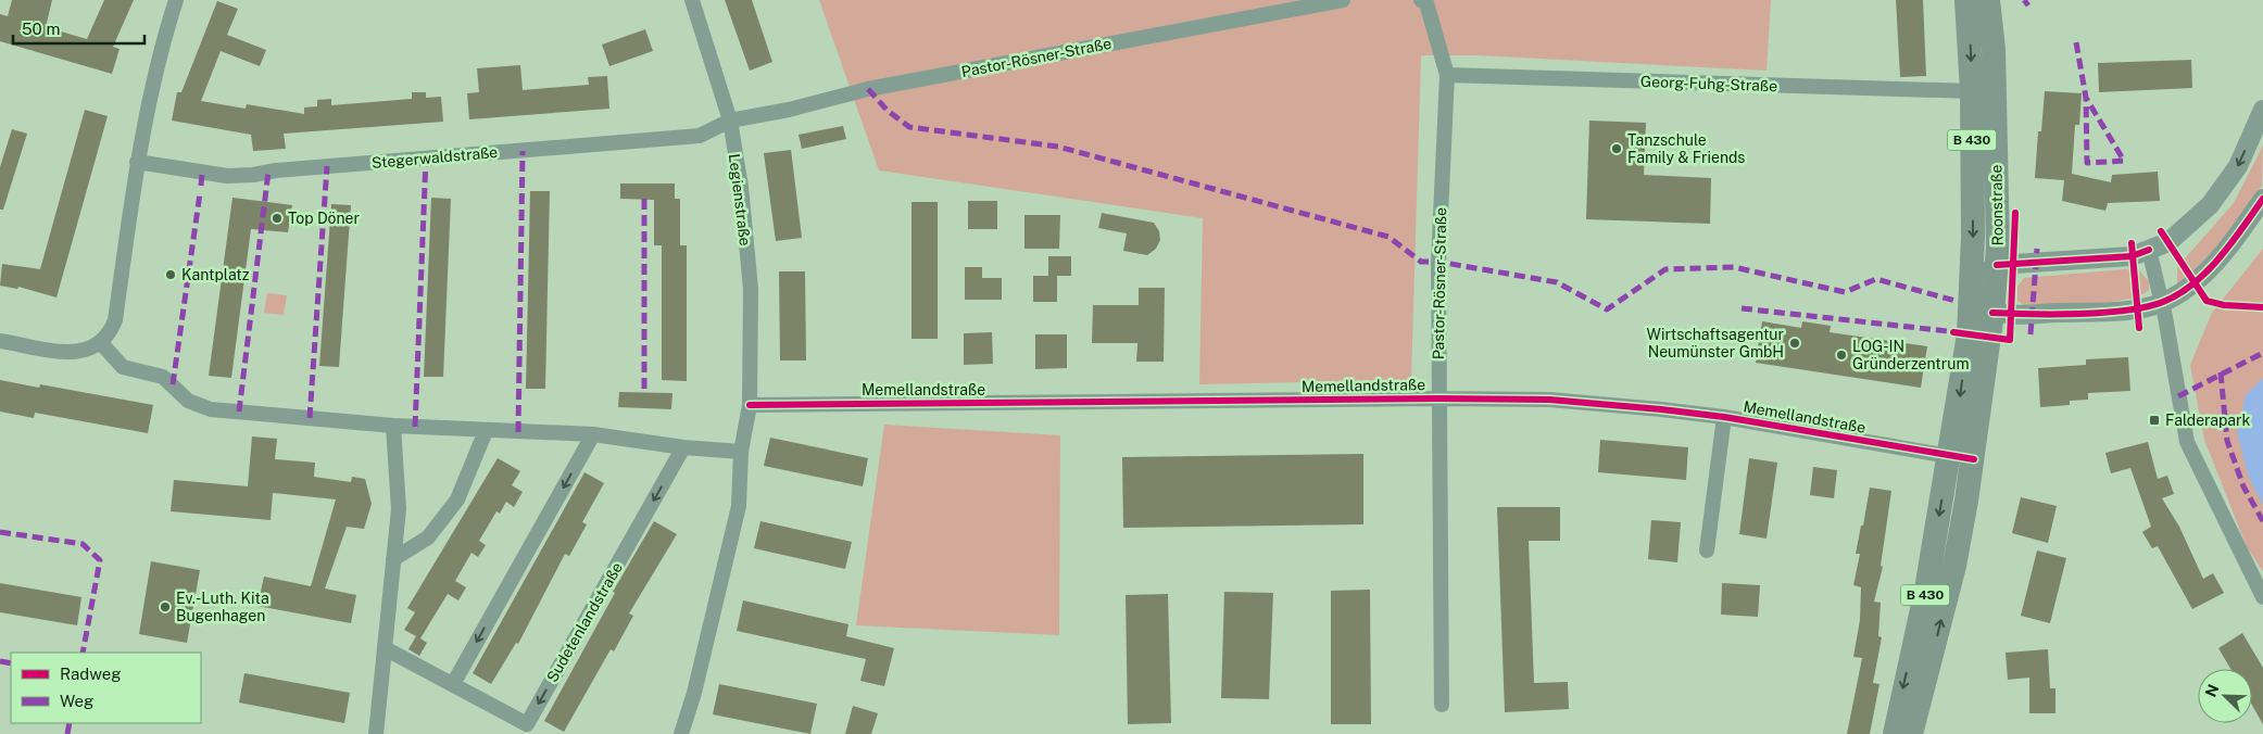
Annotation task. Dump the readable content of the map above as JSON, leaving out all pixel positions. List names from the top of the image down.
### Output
{
  "streets": {
    "main road": ["B 430", "Roonstraße"],
    "street": [
      "Pastor-Rösner-Straße",
      "Georg-Fuhg-Straße",
      "Stegerwaldstraße",
      "Legienstraße",
      "Memellandstraße",
      "Sudetenlandstraße"
    ]
  },
  "crossings": [
    ["Pastor-Rösner-Straße", "Georg-Fuhg-Straße"],
    ["Pastor-Rösner-Straße", "Stegerwaldstraße"],
    ["Pastor-Rösner-Straße", "Legienstraße"],
    ["Pastor-Rösner-Straße", "Memellandstraße"],
    ["Georg-Fuhg-Straße", "Roonstraße"],
    ["B 430", "Roonstraße"],
    ["B 430", "Memellandstraße"],
    ["Stegerwaldstraße", "Legienstraße"],
    ["Legienstraße", "Memellandstraße"]
  ],
  "places": {
    "other": [
      "Tanzschule Family & Friends",
      "Top Döner",
      "Kantplatz",
      "Wirtschaftsagentur Neumünster GmbH",
      "LOG-IN Gründerzentrum",
      "Ev.-Luth. Kita Bugenhagen"
    ],
    "transit": ["Falderapark"]
  },
  "legend": ["Radweg", "Weg"],
  "scale_bar": "50 m",
  "north": "top left"
}
